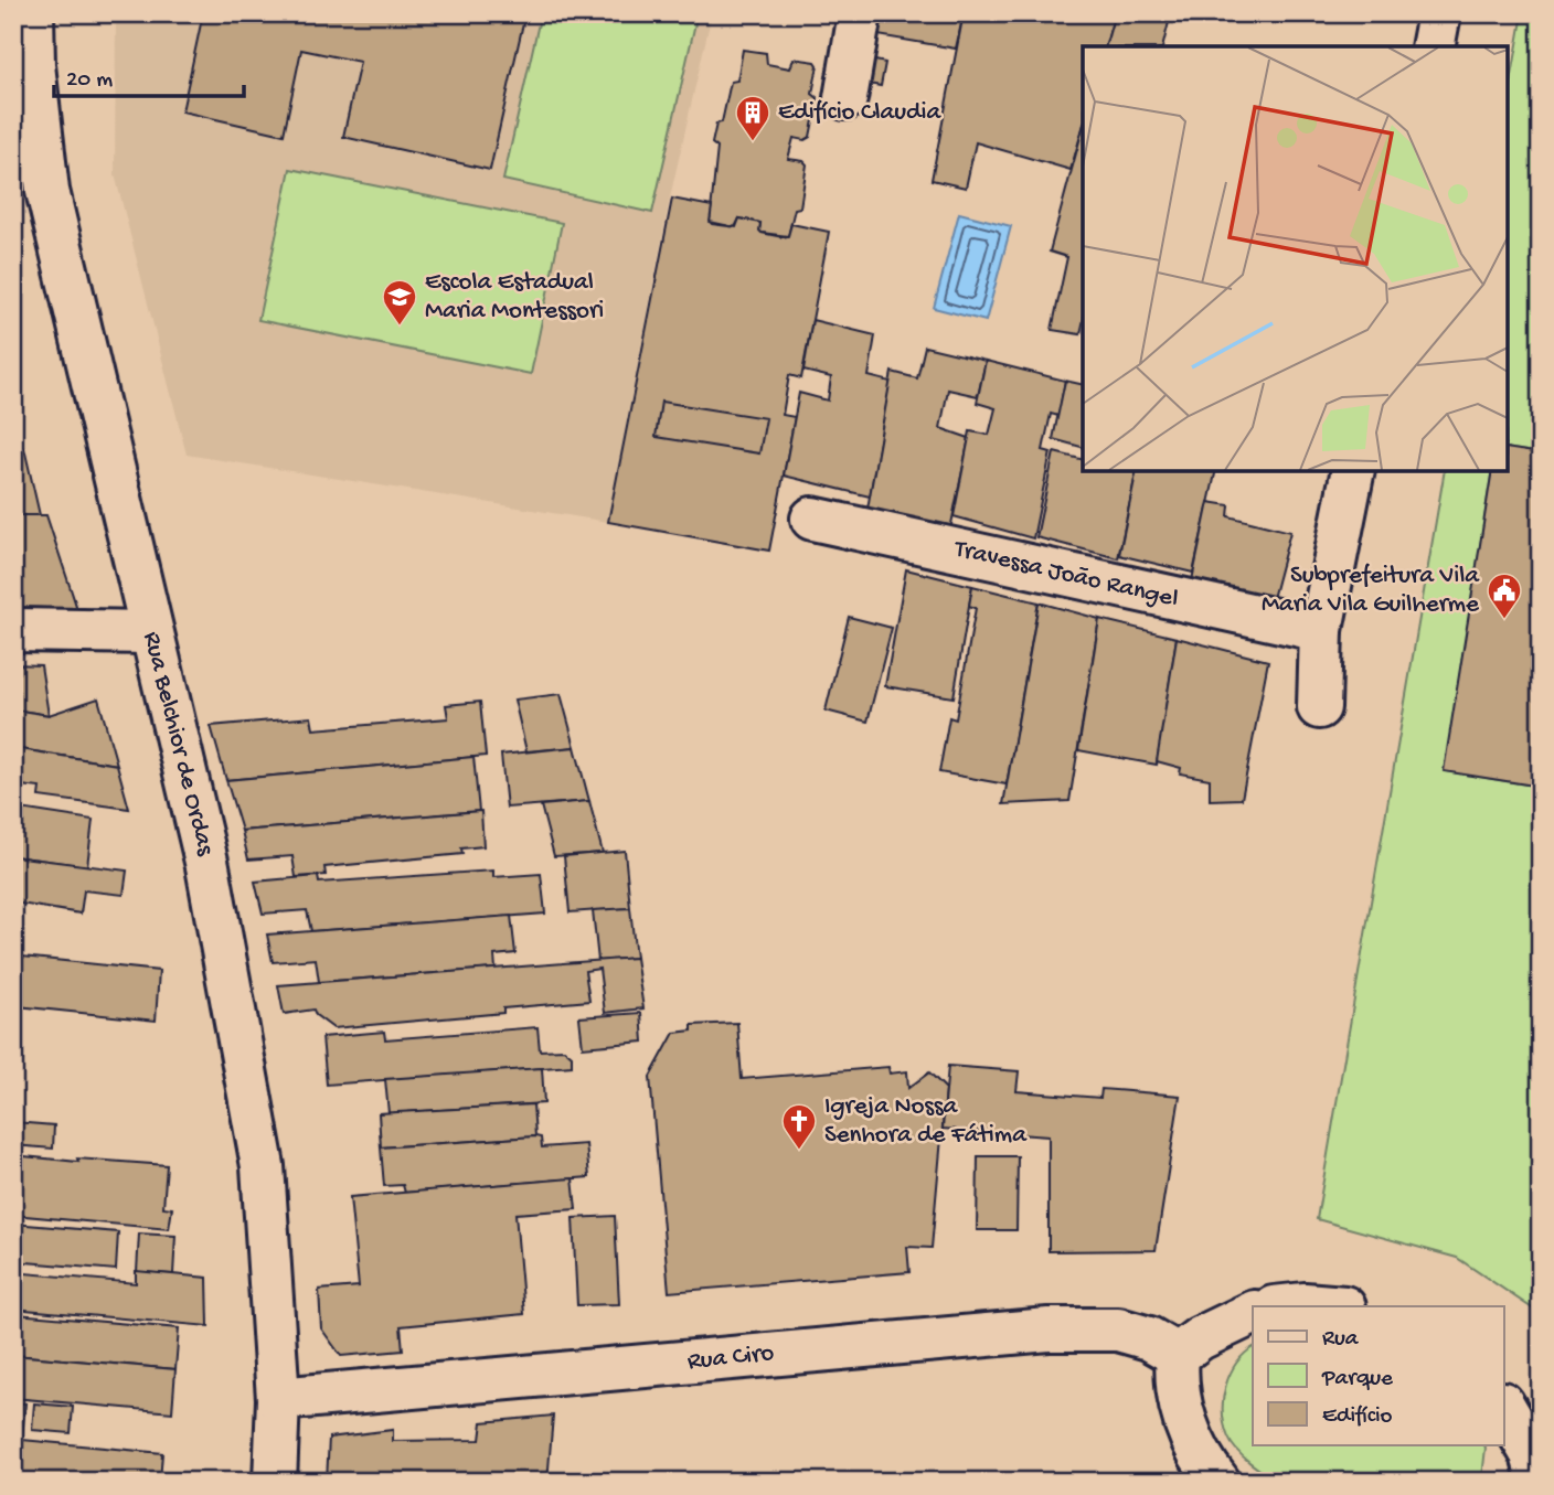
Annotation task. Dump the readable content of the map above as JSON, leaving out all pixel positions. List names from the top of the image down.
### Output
{
  "streets": {
    "street": ["Travessa João Rangel", "Rua Belchior de Ordas", "Rua Ciro"]
  },
  "crossings": [
    ["Rua Belchior de Ordas", "Rua Ciro"]
  ],
  "places": {
    "building": ["Edifício Claudia"],
    "school or university": ["Escola Estadual Maria Montessori"],
    "public building": ["Subprefeitura Vila Maria Vila Guilherme"],
    "church": ["Igreja Nossa Senhora de Fátima"]
  },
  "legend": ["Rua", "Parque", "Edifício"],
  "scale_bar": "20 m"
}
